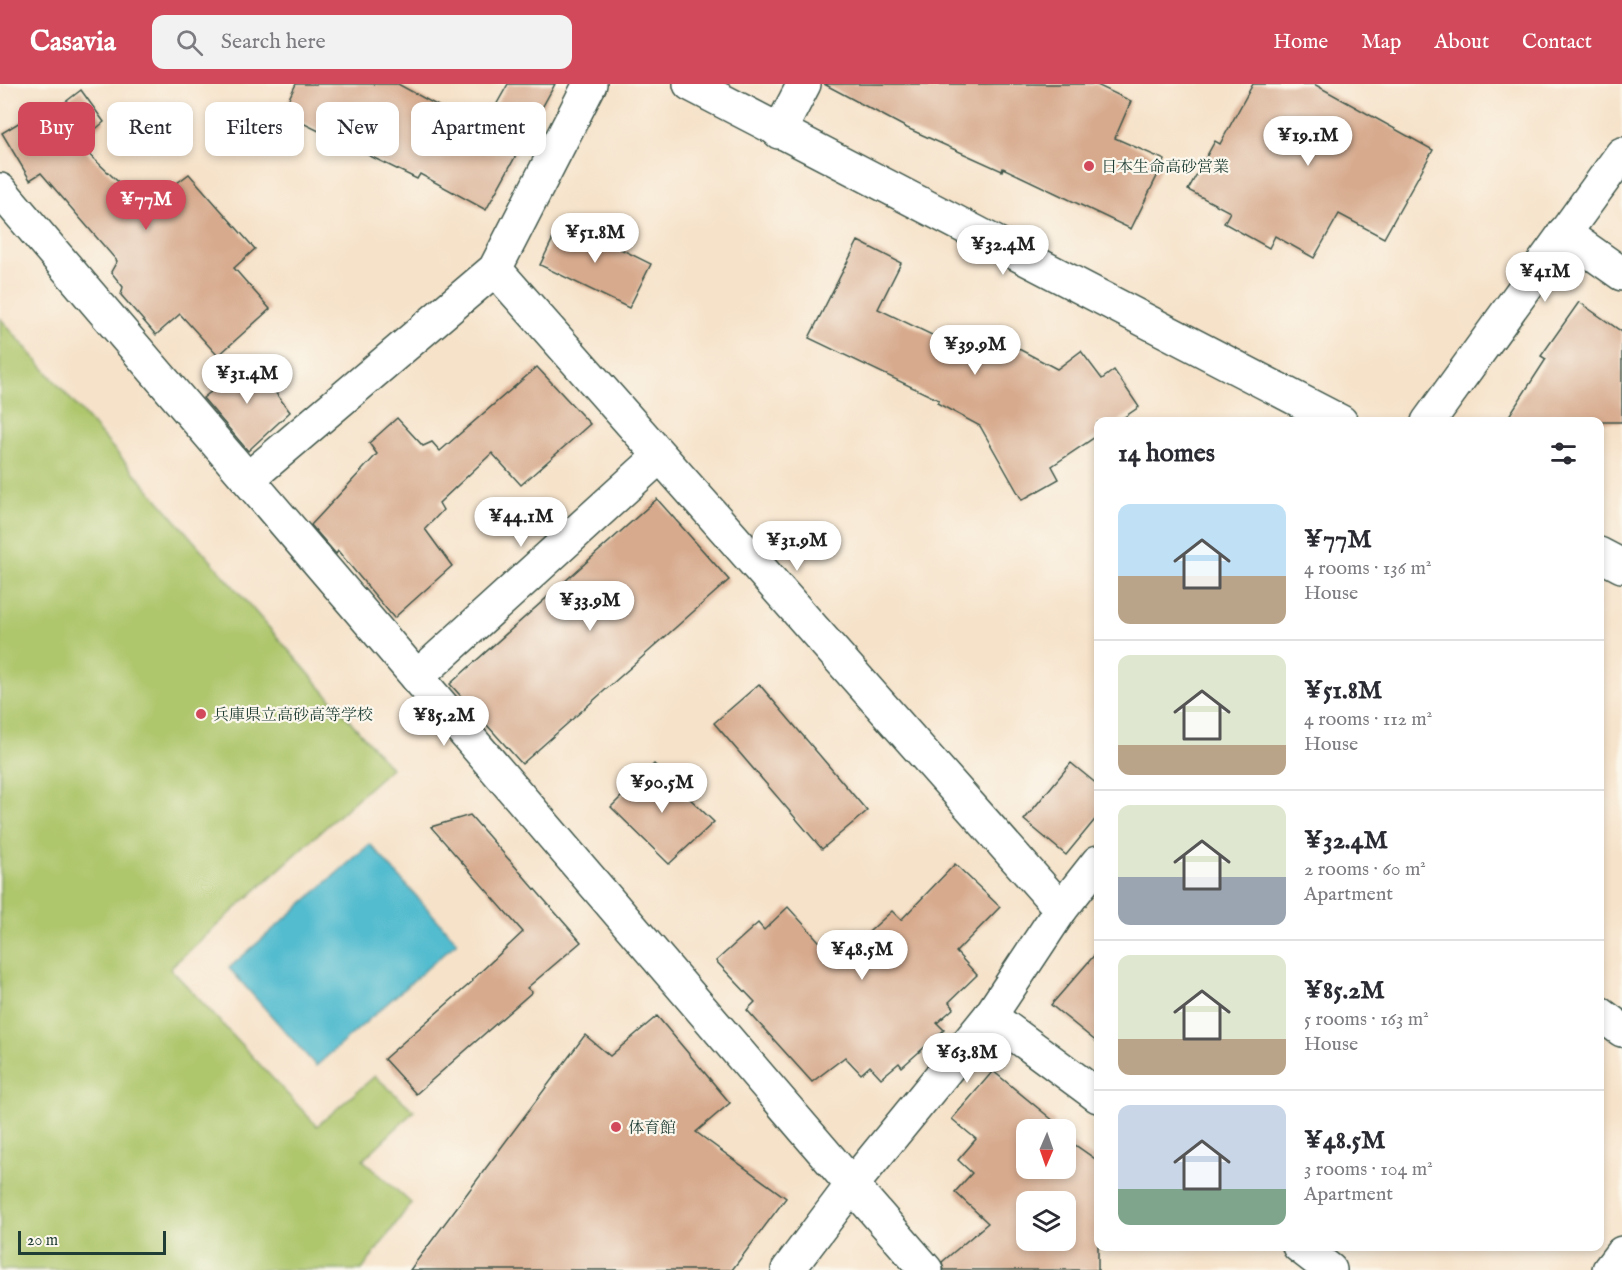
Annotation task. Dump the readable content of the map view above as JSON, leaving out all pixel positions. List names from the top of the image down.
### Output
{
  "places": ["日本生命高砂営業", "兵庫県立高砂高等学校", "体育館"],
  "scale_bar": "20 m",
  "north": "bottom",
  "page": {
    "header": "Casavia",
    "search": "Search here",
    "nav": [
      "Home",
      "Map",
      "About",
      "Contact"
    ],
    "chip": [
      "Buy",
      "Rent",
      "Filters",
      "New",
      "Apartment"
    ],
    "price": [
      "¥19.1M",
      "¥77M",
      "¥51.8M",
      "¥32.4M",
      "¥41M",
      "¥39.9M",
      "¥31.4M",
      "¥44.1M",
      "¥31.9M",
      "¥33.9M",
      "¥85.2M",
      "¥90.5M",
      "¥48.5M",
      "¥63.8M"
    ],
    "heading": "14 homes",
    "list": [
      {
        "name": "¥77M",
        "note": "4 rooms · 136 m² · House"
      },
      {
        "name": "¥51.8M",
        "note": "4 rooms · 112 m² · House"
      },
      {
        "name": "¥32.4M",
        "note": "2 rooms · 60 m² · Apartment"
      },
      {
        "name": "¥85.2M",
        "note": "5 rooms · 163 m² · House"
      },
      {
        "name": "¥48.5M",
        "note": "3 rooms · 104 m² · Apartment"
      }
    ],
    "scale": "20 m"
  }
}
